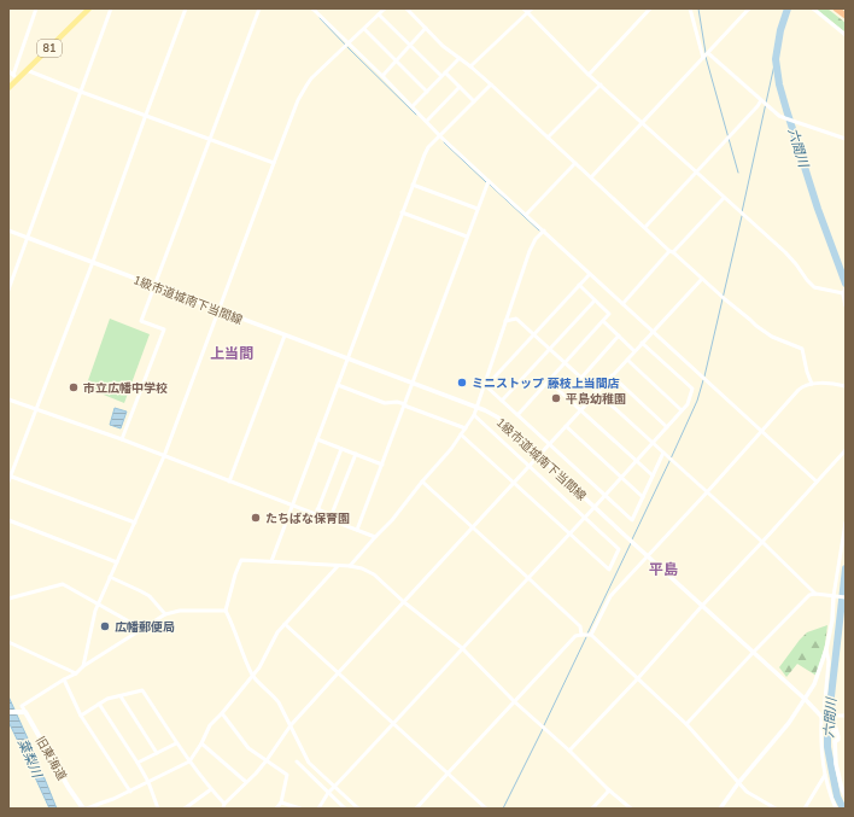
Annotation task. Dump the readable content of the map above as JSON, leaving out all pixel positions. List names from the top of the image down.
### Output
{
  "streets": {
    "main road": ["81", "旧東海道"],
    "street": ["1級市道城南下当間線"]
  },
  "districts": ["上当間", "平島"],
  "water": ["六間川", "葉梨川"],
  "places": [
    "ミニストップ 藤枝上当間店",
    "市立広幡中学校",
    "平島幼稚園",
    "たちばな保育園",
    "広幡郵便局"
  ]
}
